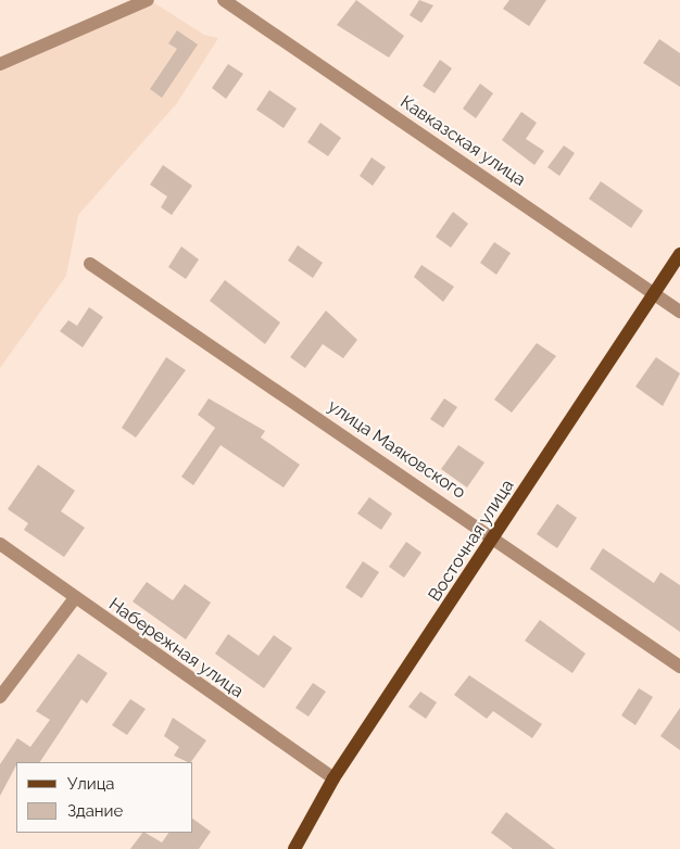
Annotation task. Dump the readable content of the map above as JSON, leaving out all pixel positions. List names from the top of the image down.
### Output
{
  "streets": {
    "main road": ["Восточная улица"],
    "street": ["Кавказская улица", "улица Маяковского", "Набережная улица"]
  },
  "crossings": [
    ["Кавказская улица", "Восточная улица"],
    ["улица Маяковского", "Восточная улица"],
    ["Восточная улица", "Набережная улица"]
  ],
  "legend": ["Улица", "Здание"]
}
